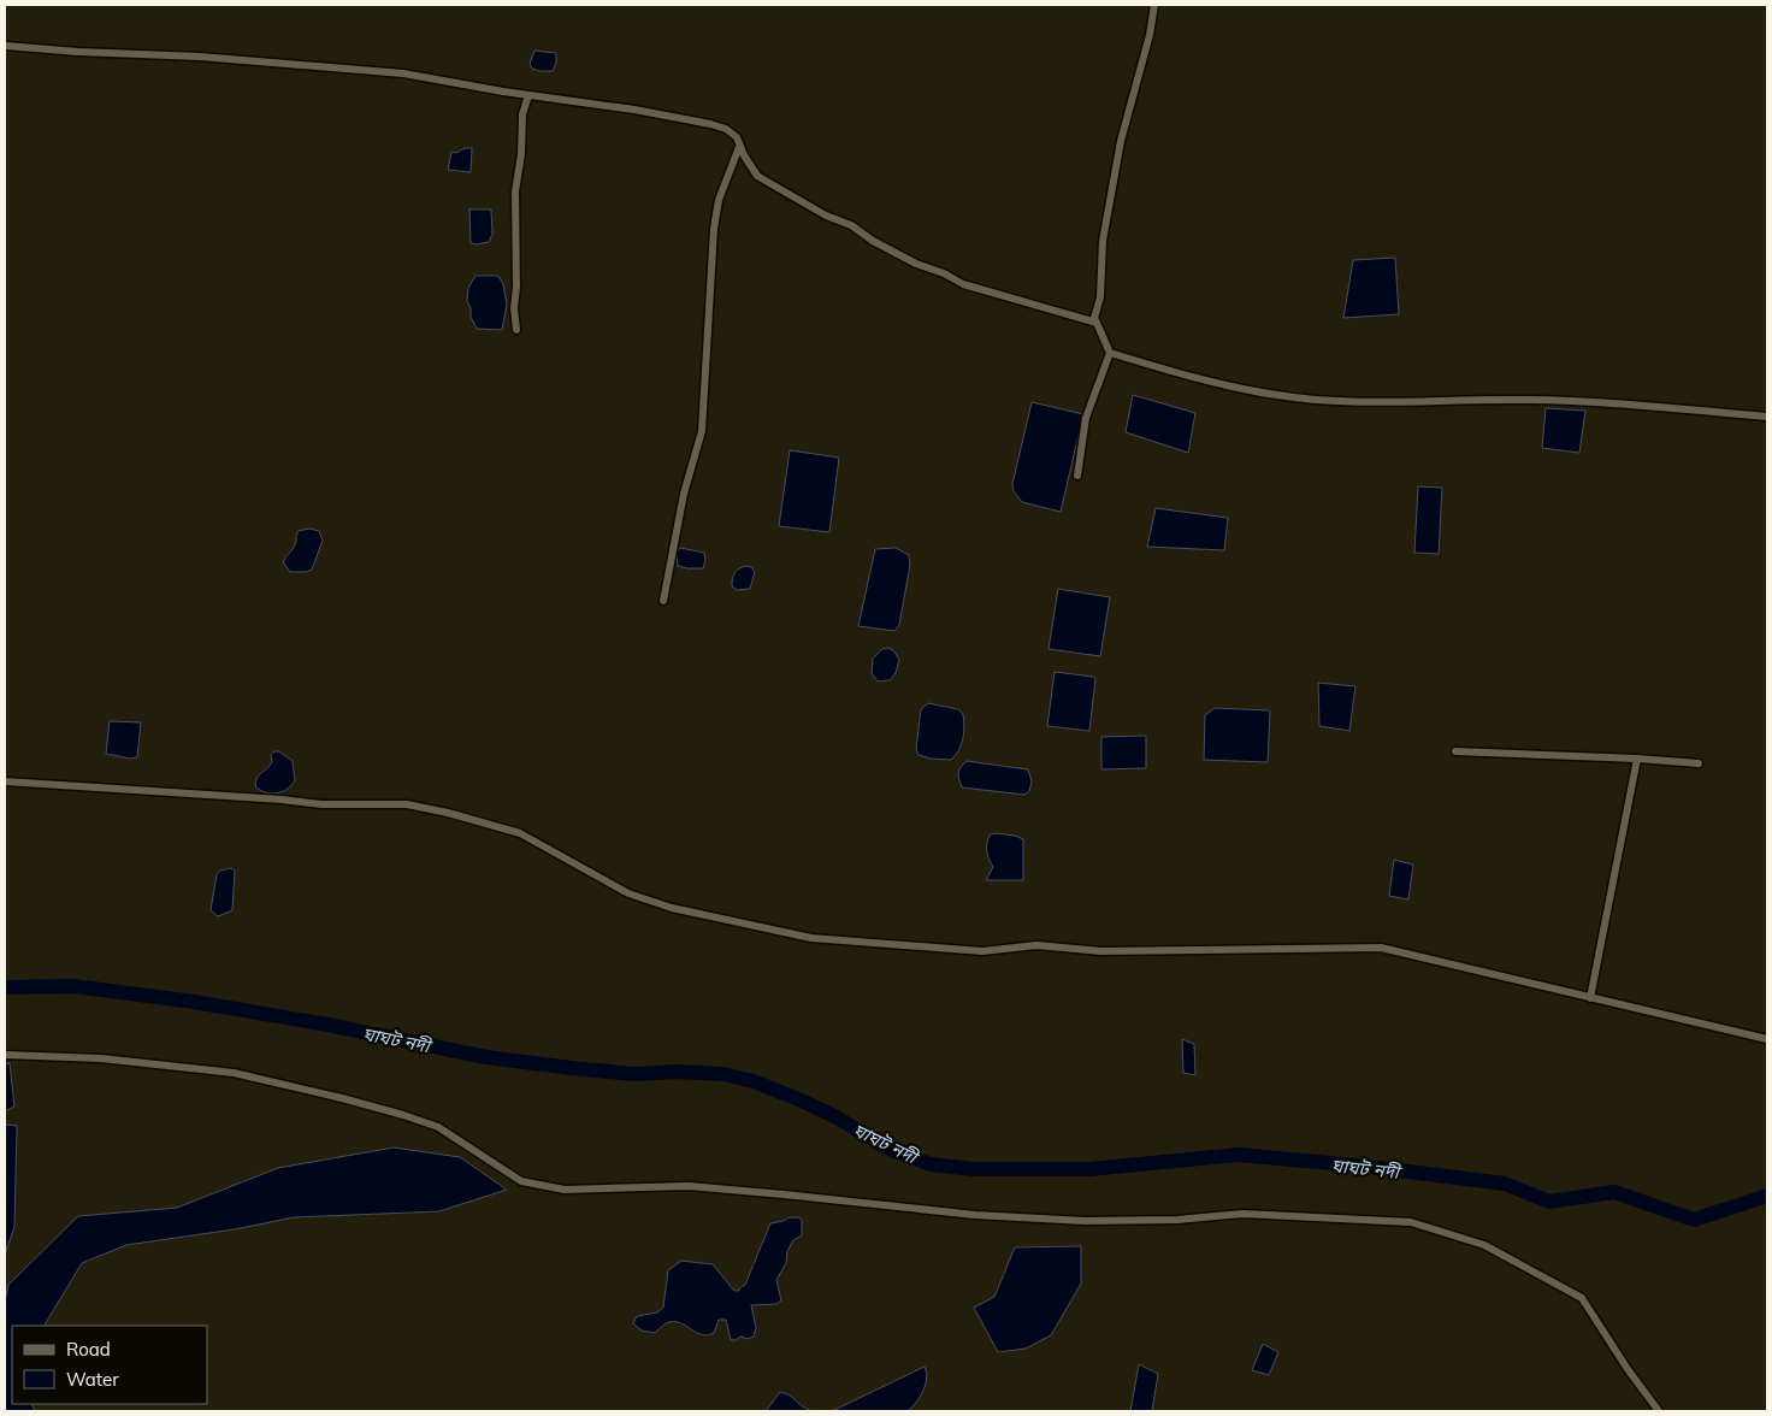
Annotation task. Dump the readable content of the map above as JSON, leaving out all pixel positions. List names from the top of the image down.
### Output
{
  "water": ["ঘাঘট নদী"],
  "legend": ["Road", "Water"]
}
